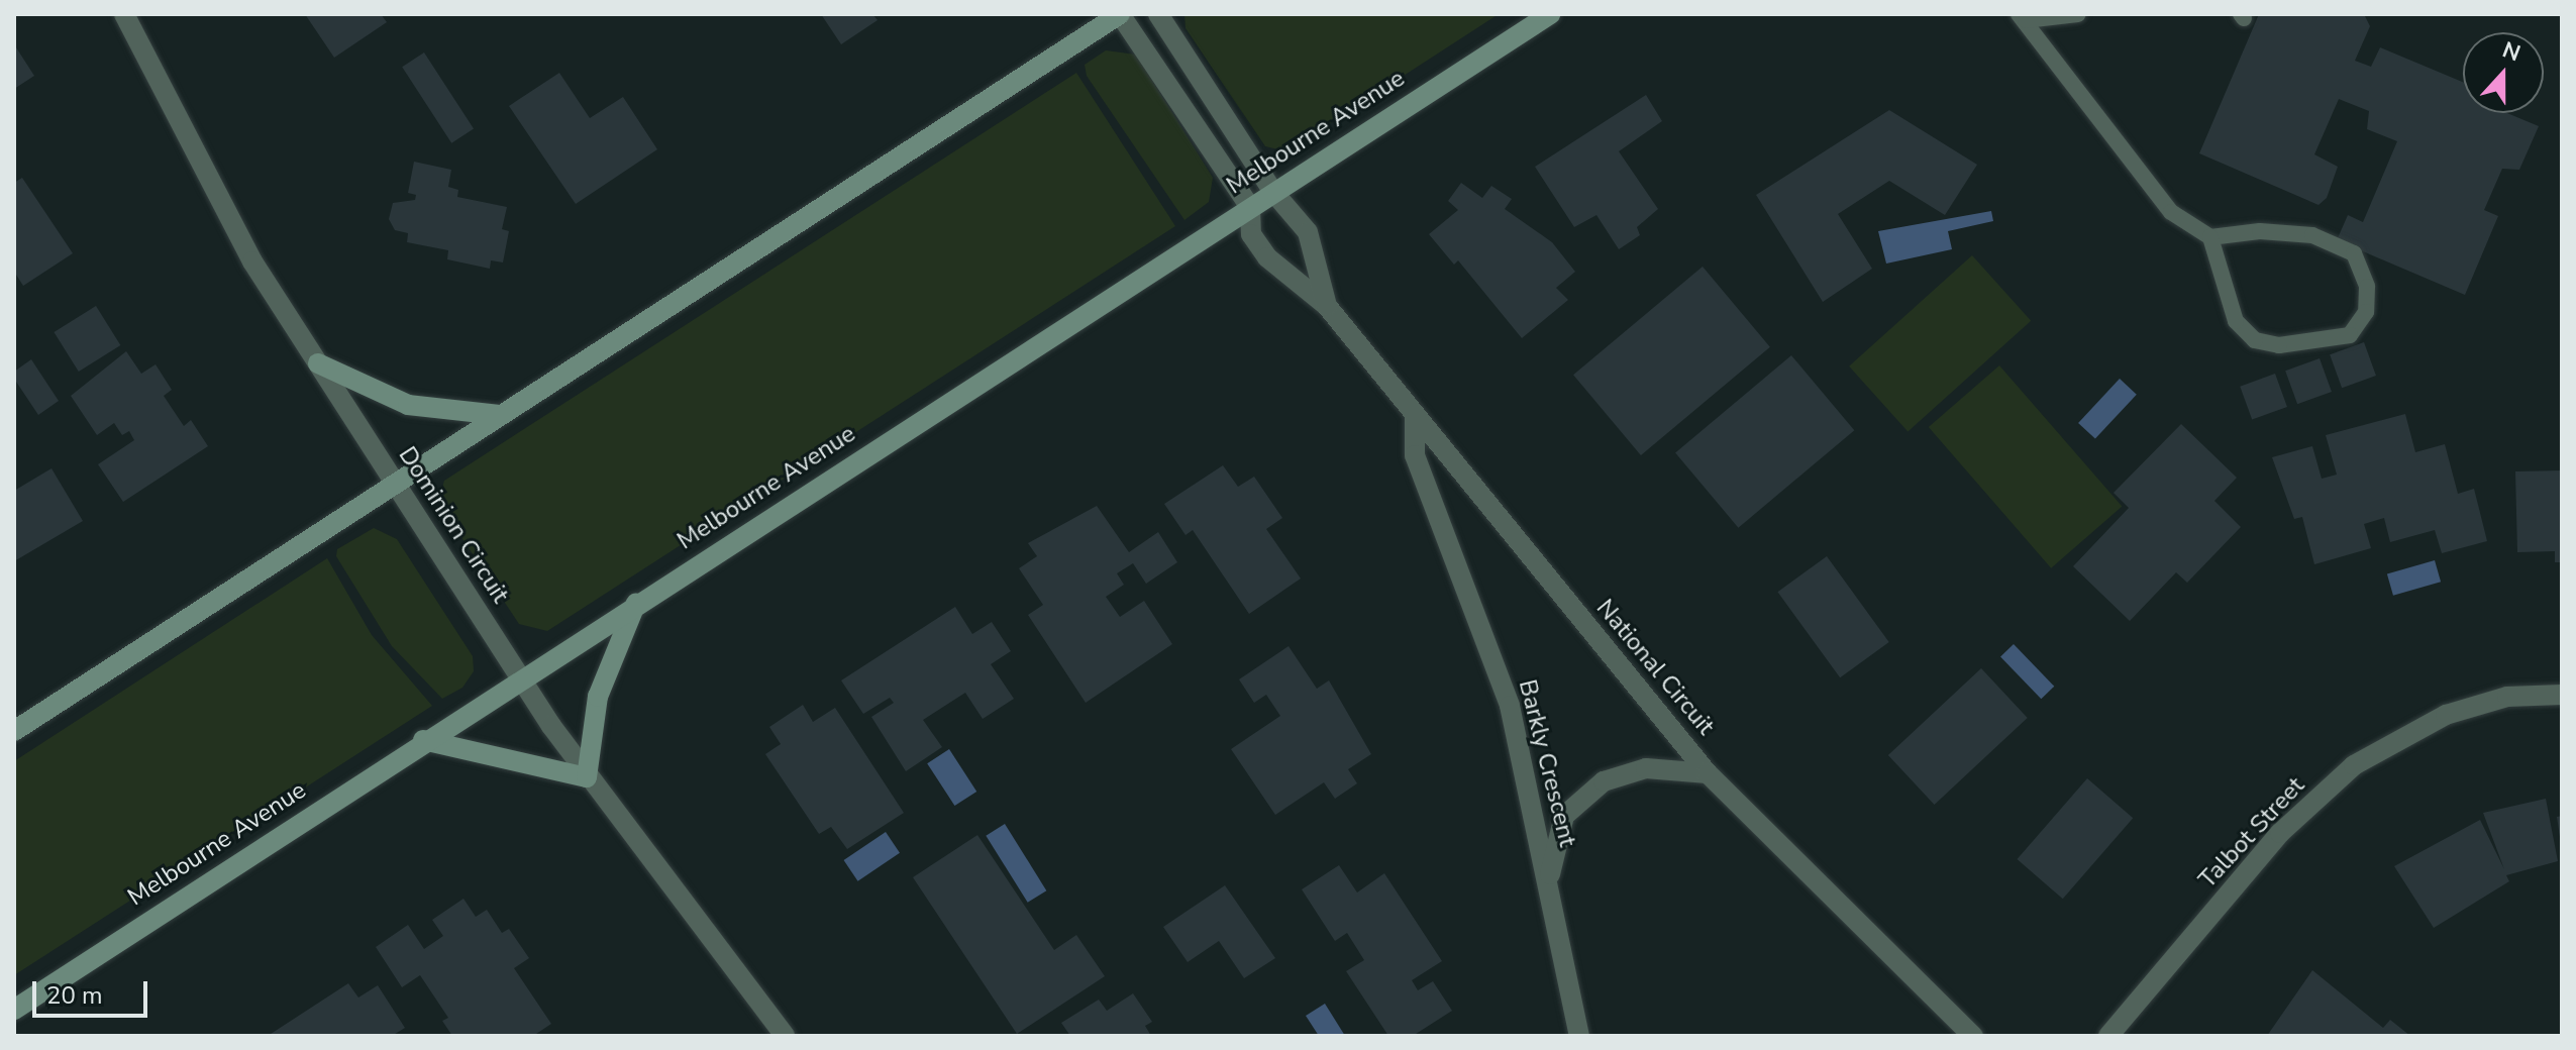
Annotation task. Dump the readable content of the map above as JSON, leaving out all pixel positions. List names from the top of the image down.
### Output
{
  "streets": {
    "main road": ["Melbourne Avenue"],
    "street": [
      "Dominion Circuit",
      "National Circuit",
      "Barkly Crescent",
      "Talbot Street"
    ]
  },
  "crossings": [
    ["Melbourne Avenue", "Dominion Circuit"],
    ["Melbourne Avenue", "National Circuit"],
    ["National Circuit", "Barkly Crescent"]
  ],
  "scale_bar": "20 m",
  "north": "top"
}
